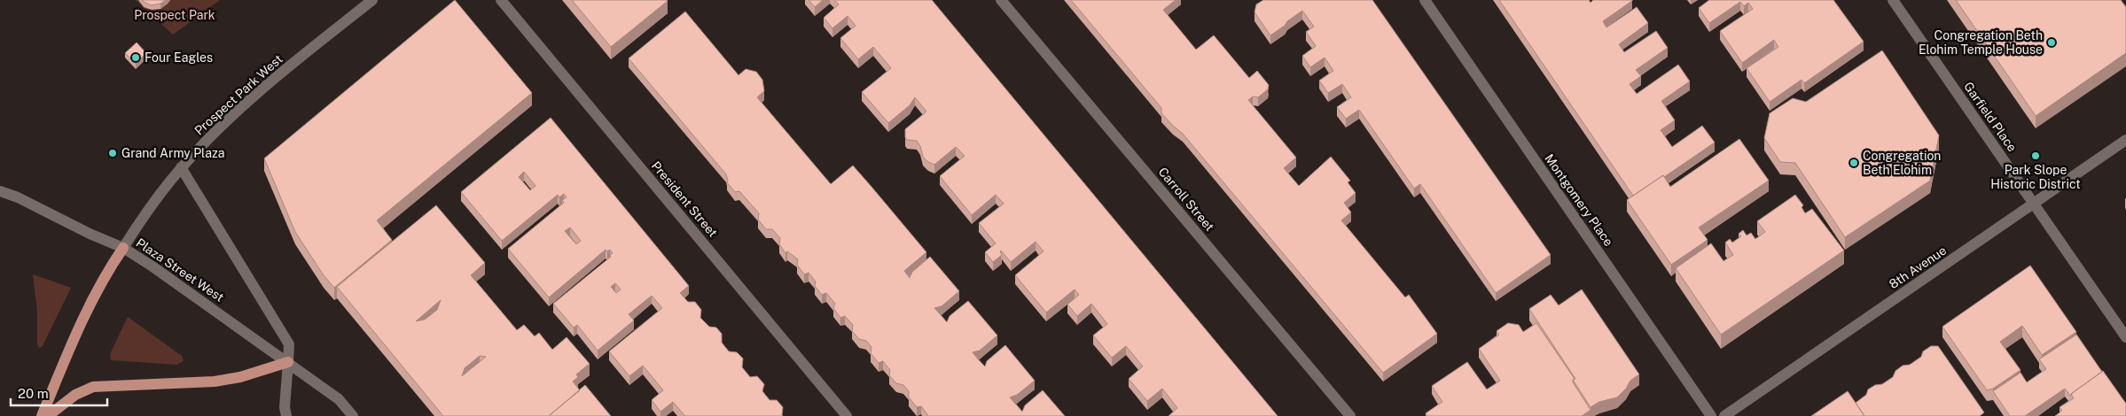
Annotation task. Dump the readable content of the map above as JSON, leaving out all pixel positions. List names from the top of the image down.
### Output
{
  "streets": {
    "street": [
      "Prospect Park West",
      "Garfield Place",
      "President Street",
      "Carroll Street",
      "Montgomery Place",
      "8th Avenue",
      "Plaza Street West"
    ]
  },
  "crossings": [
    ["Prospect Park West", "Plaza Street West"],
    ["Garfield Place", "8th Avenue"]
  ],
  "parks": ["Prospect Park"],
  "places": [
    "Congregation Beth Elohim Temple House",
    "Four Eagles",
    "Grand Army Plaza",
    "Park Slope Historic District",
    "Congregation Beth Elohim"
  ],
  "scale_bar": "20 m"
}
